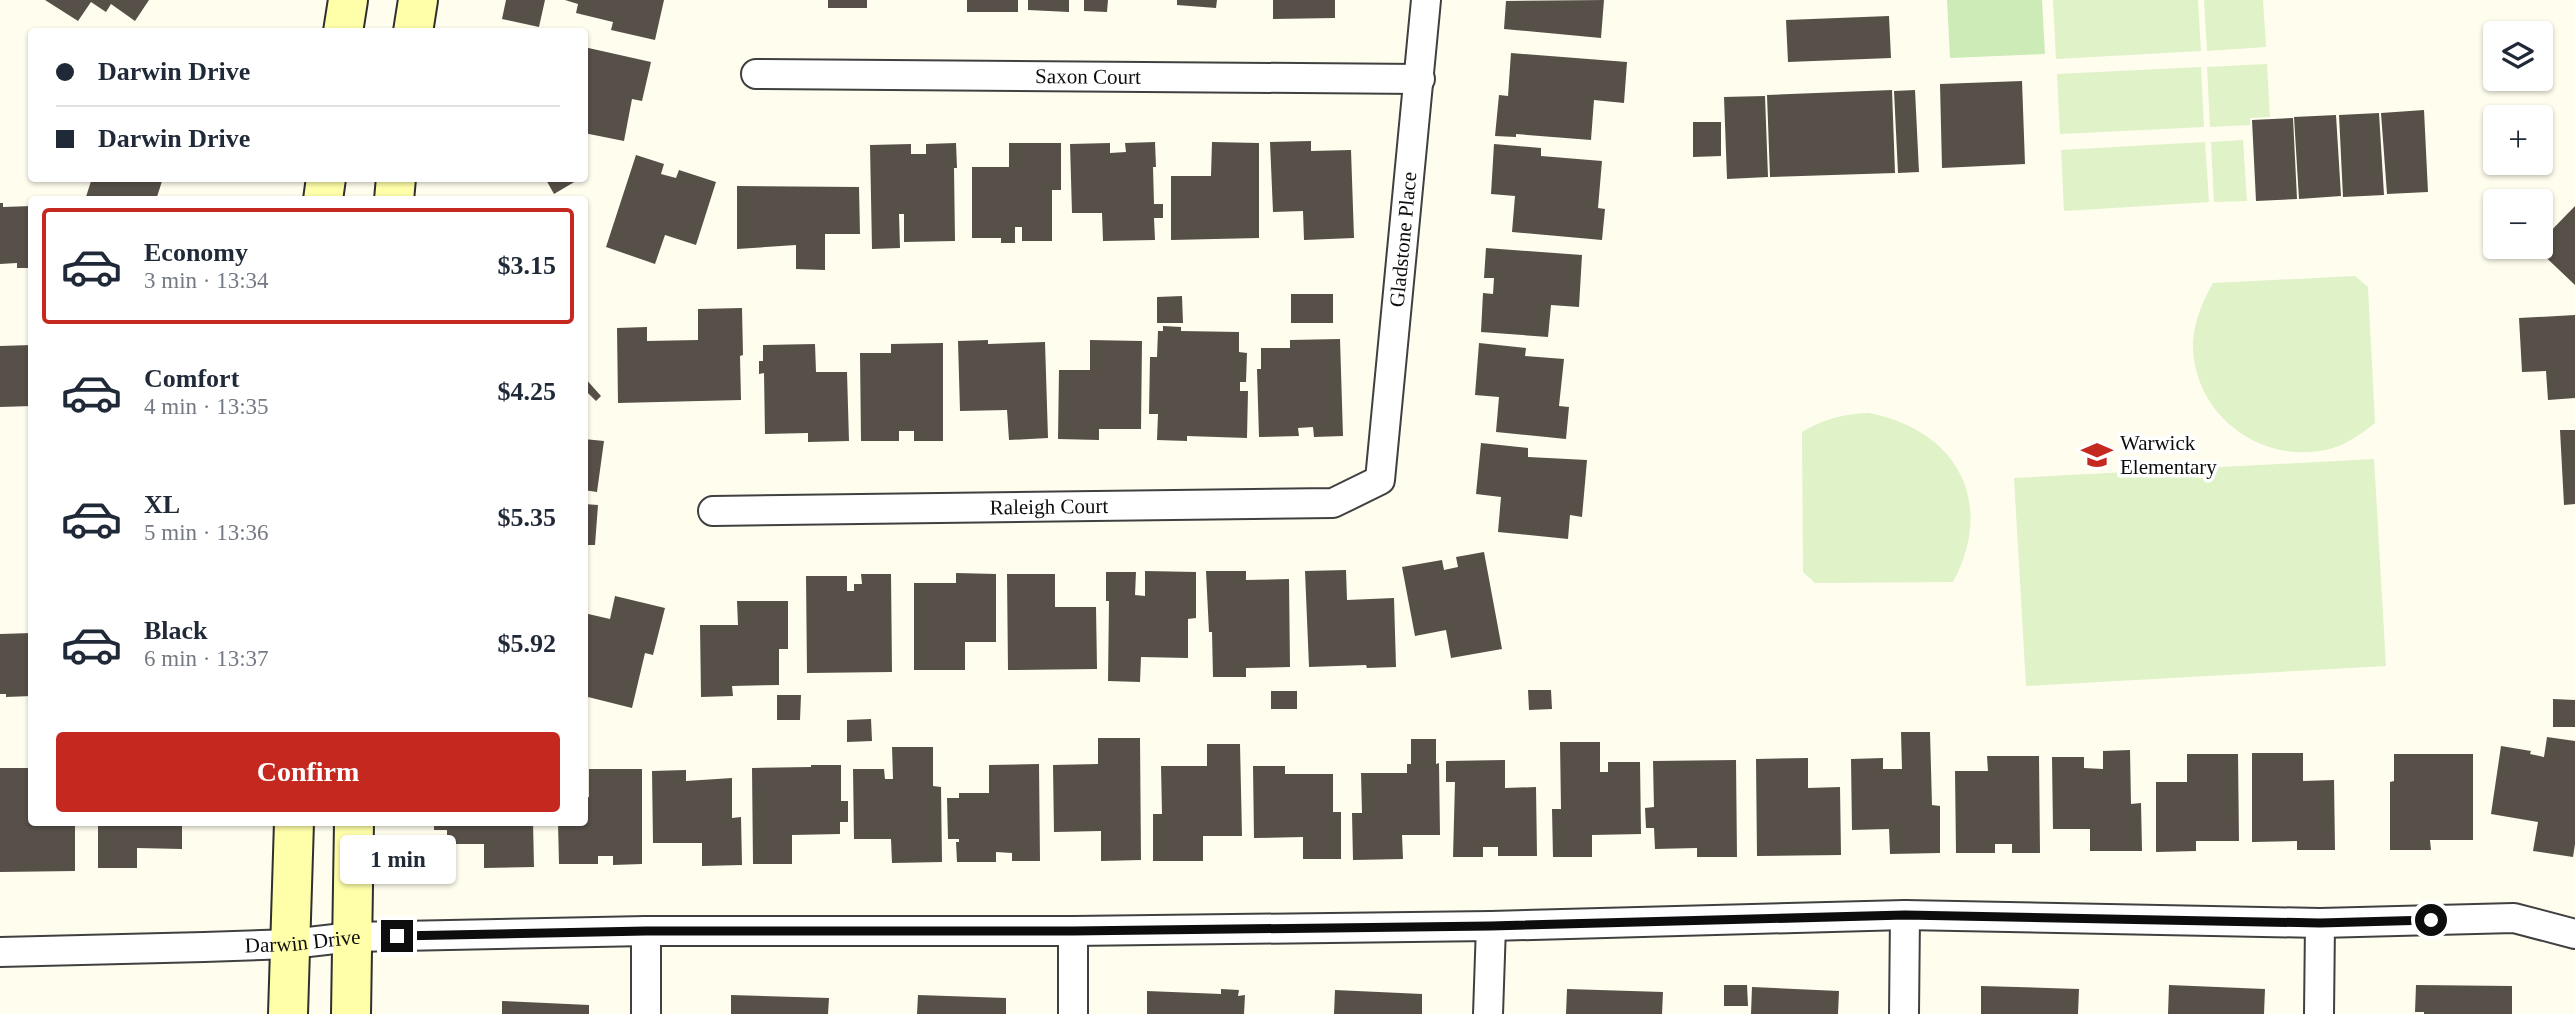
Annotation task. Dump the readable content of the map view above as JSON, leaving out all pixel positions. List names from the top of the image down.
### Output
{
  "streets": {
    "street": [
      "Saxon Court",
      "Gladstone Place",
      "Raleigh Court",
      "Darwin Drive"
    ]
  },
  "crossings": [
    ["Saxon Court", "Gladstone Place"],
    ["Gladstone Place", "Raleigh Court"]
  ],
  "places": {
    "school or university": ["Warwick Elementary"]
  },
  "page": {
    "map_buttons": ["+", "−"],
    "banner": ["Darwin Drive", "Darwin Drive"],
    "list": [
      {
        "name": "Economy",
        "note": "3 min · 13:34",
        "value": "$3.15"
      },
      {
        "name": "Comfort",
        "note": "4 min · 13:35",
        "value": "$4.25"
      },
      {
        "name": "XL",
        "note": "5 min · 13:36",
        "value": "$5.35"
      },
      {
        "name": "Black",
        "note": "6 min · 13:37",
        "value": "$5.92"
      }
    ],
    "buttons": "Confirm",
    "bubble": "1 min"
  }
}
